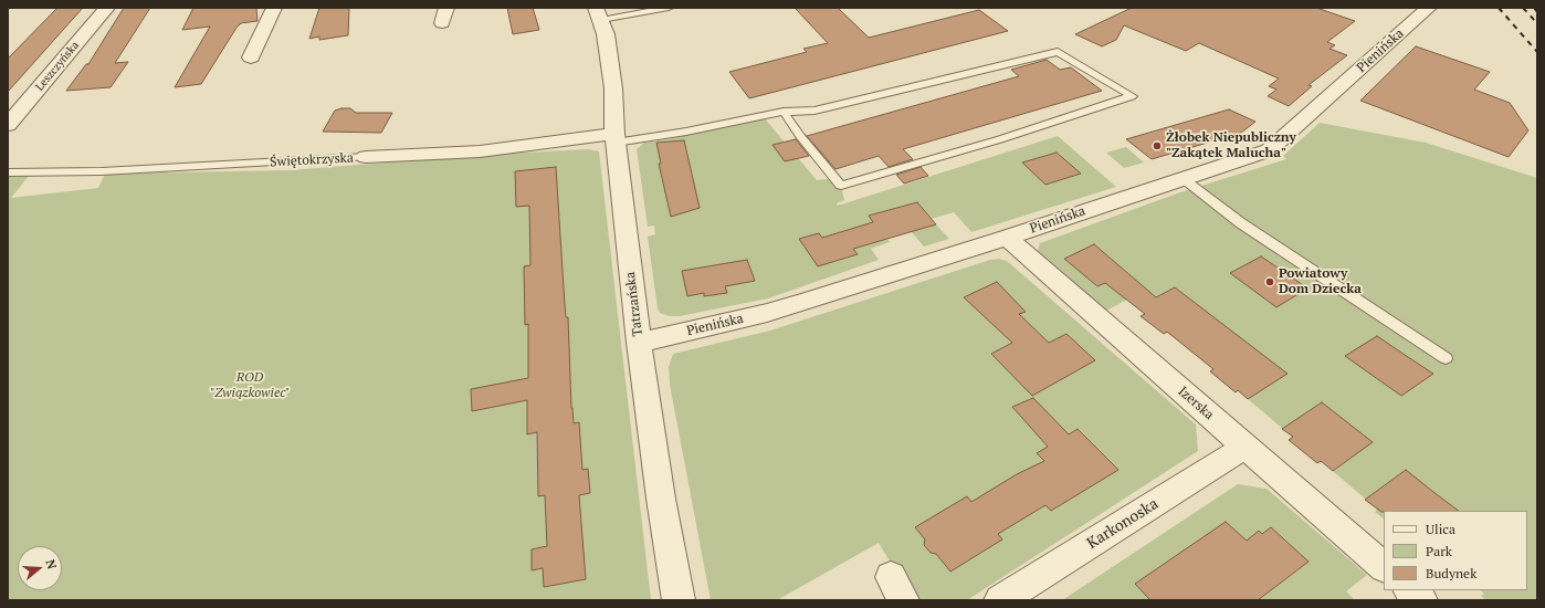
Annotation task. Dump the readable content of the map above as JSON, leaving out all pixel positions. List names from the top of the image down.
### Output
{
  "streets": {
    "street": [
      "Pienińska",
      "Leszczyńska",
      "Świętokrzyska",
      "Tatrzańska",
      "Izerska",
      "Karkonoska"
    ]
  },
  "crossings": [
    ["Pienińska", "Tatrzańska"],
    ["Pienińska", "Izerska"],
    ["Świętokrzyska", "Tatrzańska"],
    ["Izerska", "Karkonoska"]
  ],
  "parks": ["ROD \"Związkowiec\""],
  "places": ["Żłobek Niepubliczny \"Zakątek Malucha\"", "Powiatowy Dom Dziecka"],
  "legend": ["Ulica", "Park", "Budynek"],
  "north": "right"
}
